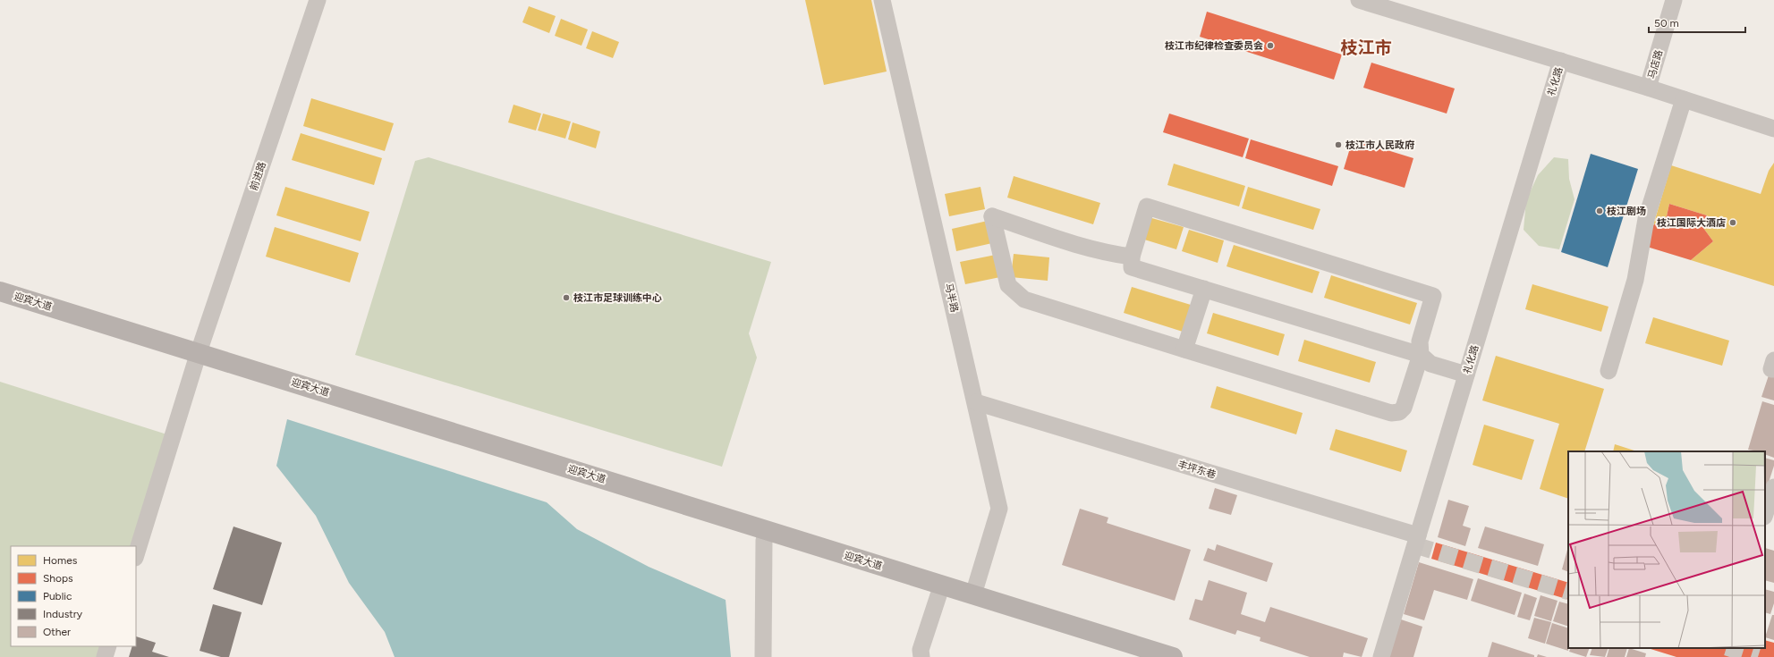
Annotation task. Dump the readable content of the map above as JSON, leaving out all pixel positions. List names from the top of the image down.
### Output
{
  "streets": {
    "main road": ["迎宾大道"],
    "street": [
      "马店路",
      "礼化路",
      "前进路",
      "马半路",
      "丰坪东巷"
    ]
  },
  "crossings": [
    ["礼化路", "丰坪东巷"],
    ["前进路", "迎宾大道"],
    ["马半路", "迎宾大道"],
    ["马半路", "丰坪东巷"]
  ],
  "districts": ["枝江市"],
  "places": [
    "枝江市纪律检查委员会",
    "枝江市人民政府",
    "枝江剧场",
    "枝江国际大酒店",
    "枝江市足球训练中心"
  ],
  "legend": [
    "Homes",
    "Shops",
    "Public",
    "Industry",
    "Other"
  ],
  "scale_bar": "50 m"
}
